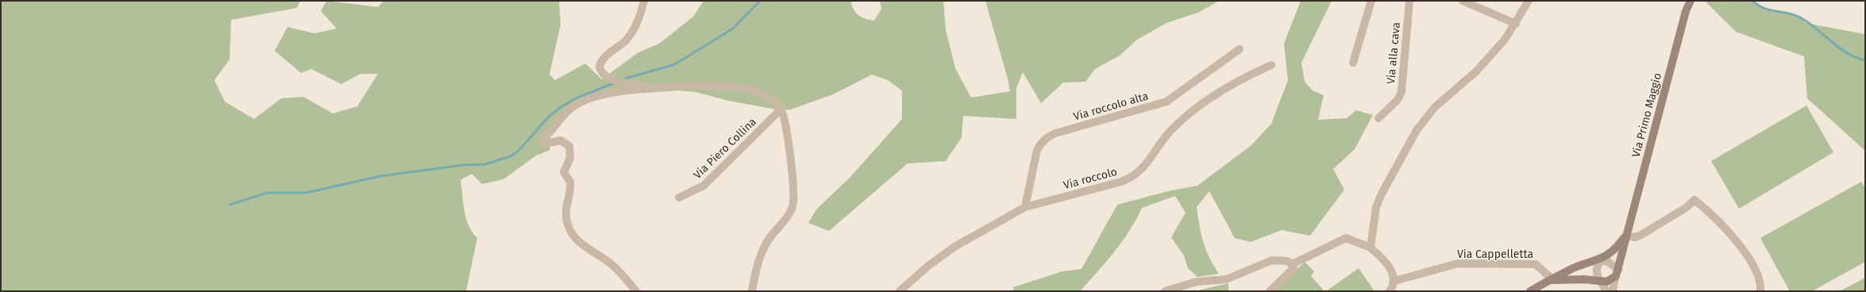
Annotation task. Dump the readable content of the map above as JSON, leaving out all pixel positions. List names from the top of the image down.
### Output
{
  "streets": {
    "street": [
      "Via alla cava",
      "Via roccolo alta",
      "Via Primo Maggio",
      "Via Piero Collina",
      "Via roccolo",
      "Via Cappelletta"
    ]
  },
  "crossings": [
    ["Via roccolo alta", "Via roccolo"]
  ]
}
